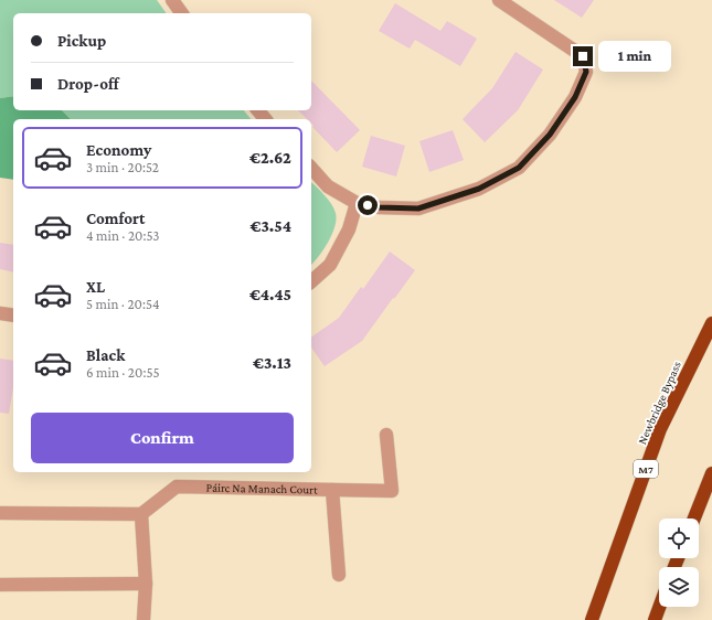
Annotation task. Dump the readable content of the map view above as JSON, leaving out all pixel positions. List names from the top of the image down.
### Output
{
  "streets": {
    "highway": ["Newbridge Bypass", "M7"],
    "street": ["Páirc Na Manach Court"]
  },
  "page": {
    "banner": ["Pickup", "Drop-off"],
    "bubble": "1 min",
    "list": [
      {
        "name": "Economy",
        "note": "3 min · 20:52",
        "value": "€2.62"
      },
      {
        "name": "Comfort",
        "note": "4 min · 20:53",
        "value": "€3.54"
      },
      {
        "name": "XL",
        "note": "5 min · 20:54",
        "value": "€4.45"
      },
      {
        "name": "Black",
        "note": "6 min · 20:55",
        "value": "€3.13"
      }
    ],
    "buttons": "Confirm"
  }
}
